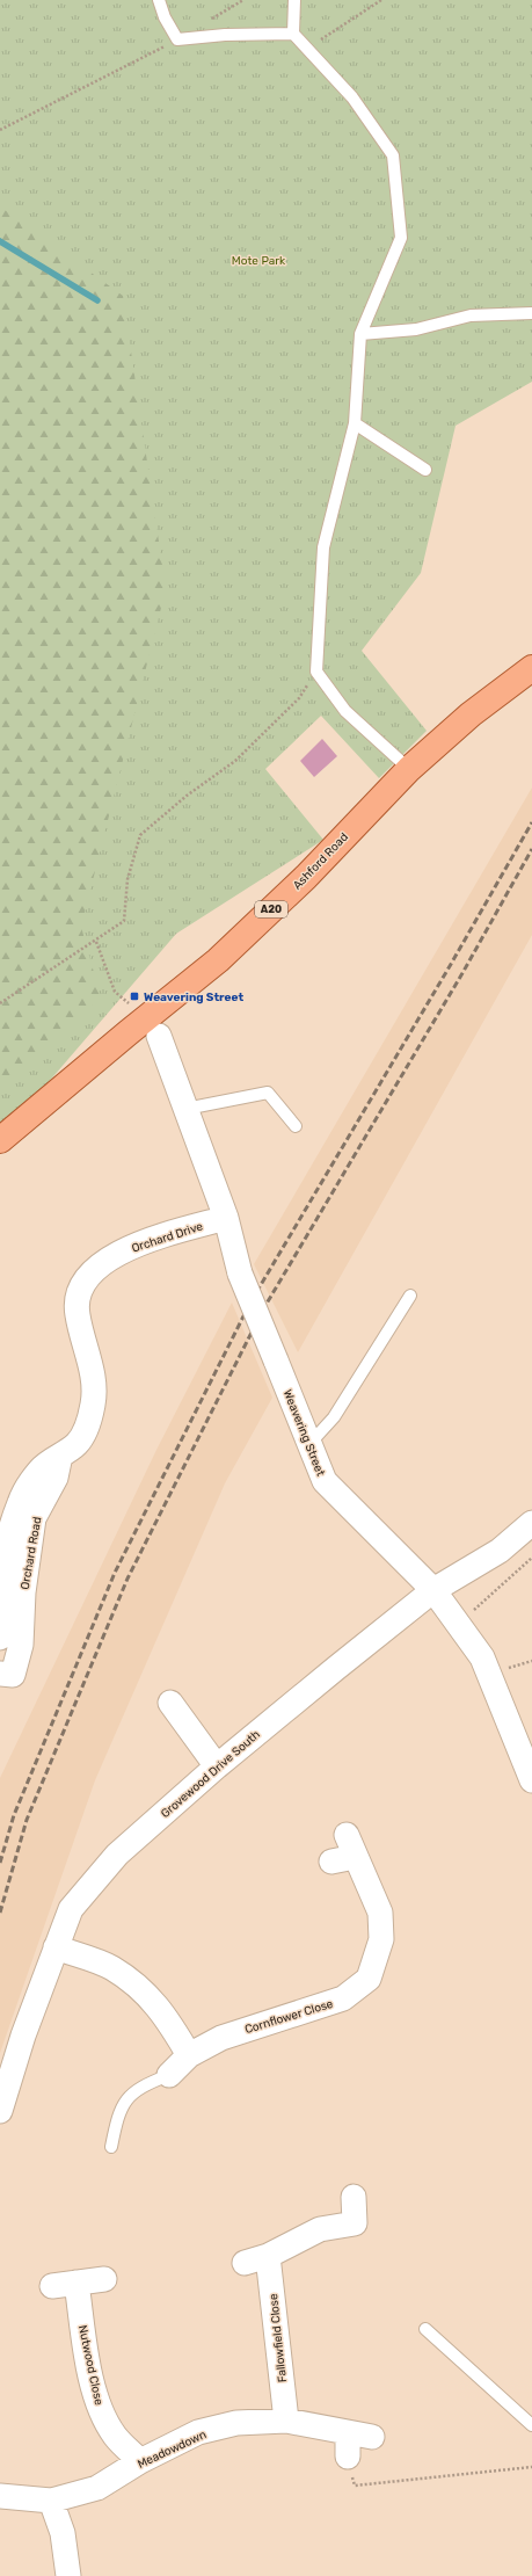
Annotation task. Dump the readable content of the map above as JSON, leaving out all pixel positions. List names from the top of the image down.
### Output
{
  "streets": {
    "main road": ["Ashford Road", "A20"],
    "street": [
      "Orchard Drive",
      "Weavering Street",
      "Orchard Road",
      "Grovewood Drive South",
      "Cornflower Close",
      "Fallowfield Close",
      "Nutwood Close",
      "Meadowdown"
    ]
  },
  "crossings": [
    ["Orchard Drive", "Weavering Street"],
    ["Orchard Drive", "Orchard Road"],
    ["Weavering Street", "Grovewood Drive South"],
    ["Fallowfield Close", "Meadowdown"],
    ["Nutwood Close", "Meadowdown"]
  ],
  "parks": ["Mote Park"],
  "places": {
    "transit": ["Weavering Street"]
  }
}
